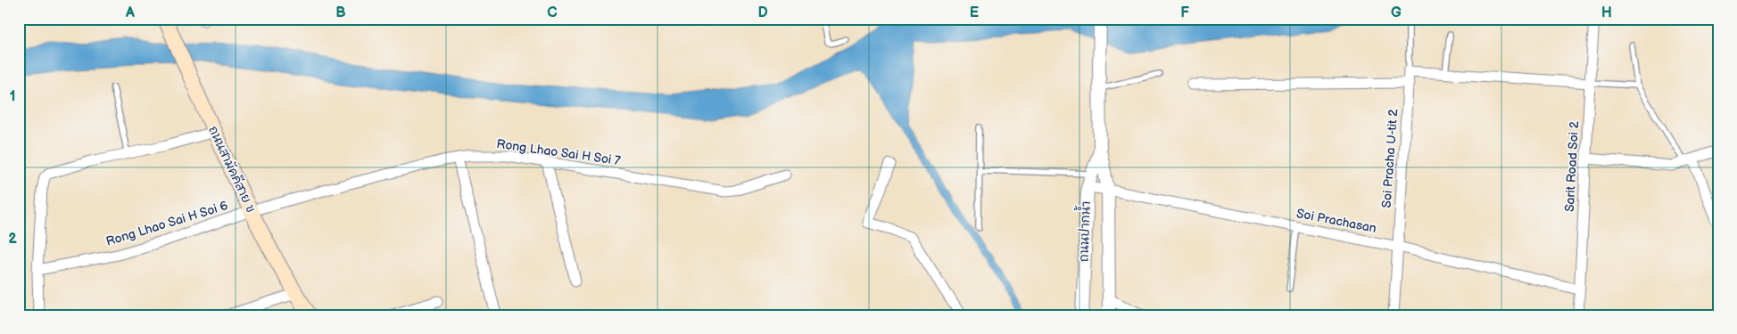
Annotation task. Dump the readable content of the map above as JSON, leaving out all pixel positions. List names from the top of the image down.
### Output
{
  "streets": {
    "main road": ["ถนนสามัคคีสาย ข"],
    "street": [
      "Rong Lhao Sai H Soi 7",
      "Soi Pracha U-tit 2",
      "Sarit Road Soi 2",
      "Soi Prachasan",
      "Rong Lhao Sai H Soi 6",
      "ถนนปากน้ำ"
    ]
  },
  "crossings": [
    ["Rong Lhao Sai H Soi 7", "ถนนสามัคคีสาย ข"],
    ["Rong Lhao Sai H Soi 7", "Rong Lhao Sai H Soi 6"],
    ["Soi Pracha U-tit 2", "Soi Prachasan"],
    ["Sarit Road Soi 2", "Soi Prachasan"],
    ["ถนนสามัคคีสาย ข", "Rong Lhao Sai H Soi 6"],
    ["Soi Prachasan", "ถนนปากน้ำ"]
  ],
  "grid": {
    "columns": [
      "A",
      "B",
      "C",
      "D",
      "E",
      "F",
      "G",
      "H"
    ],
    "rows": ["1", "2"]
  }
}
